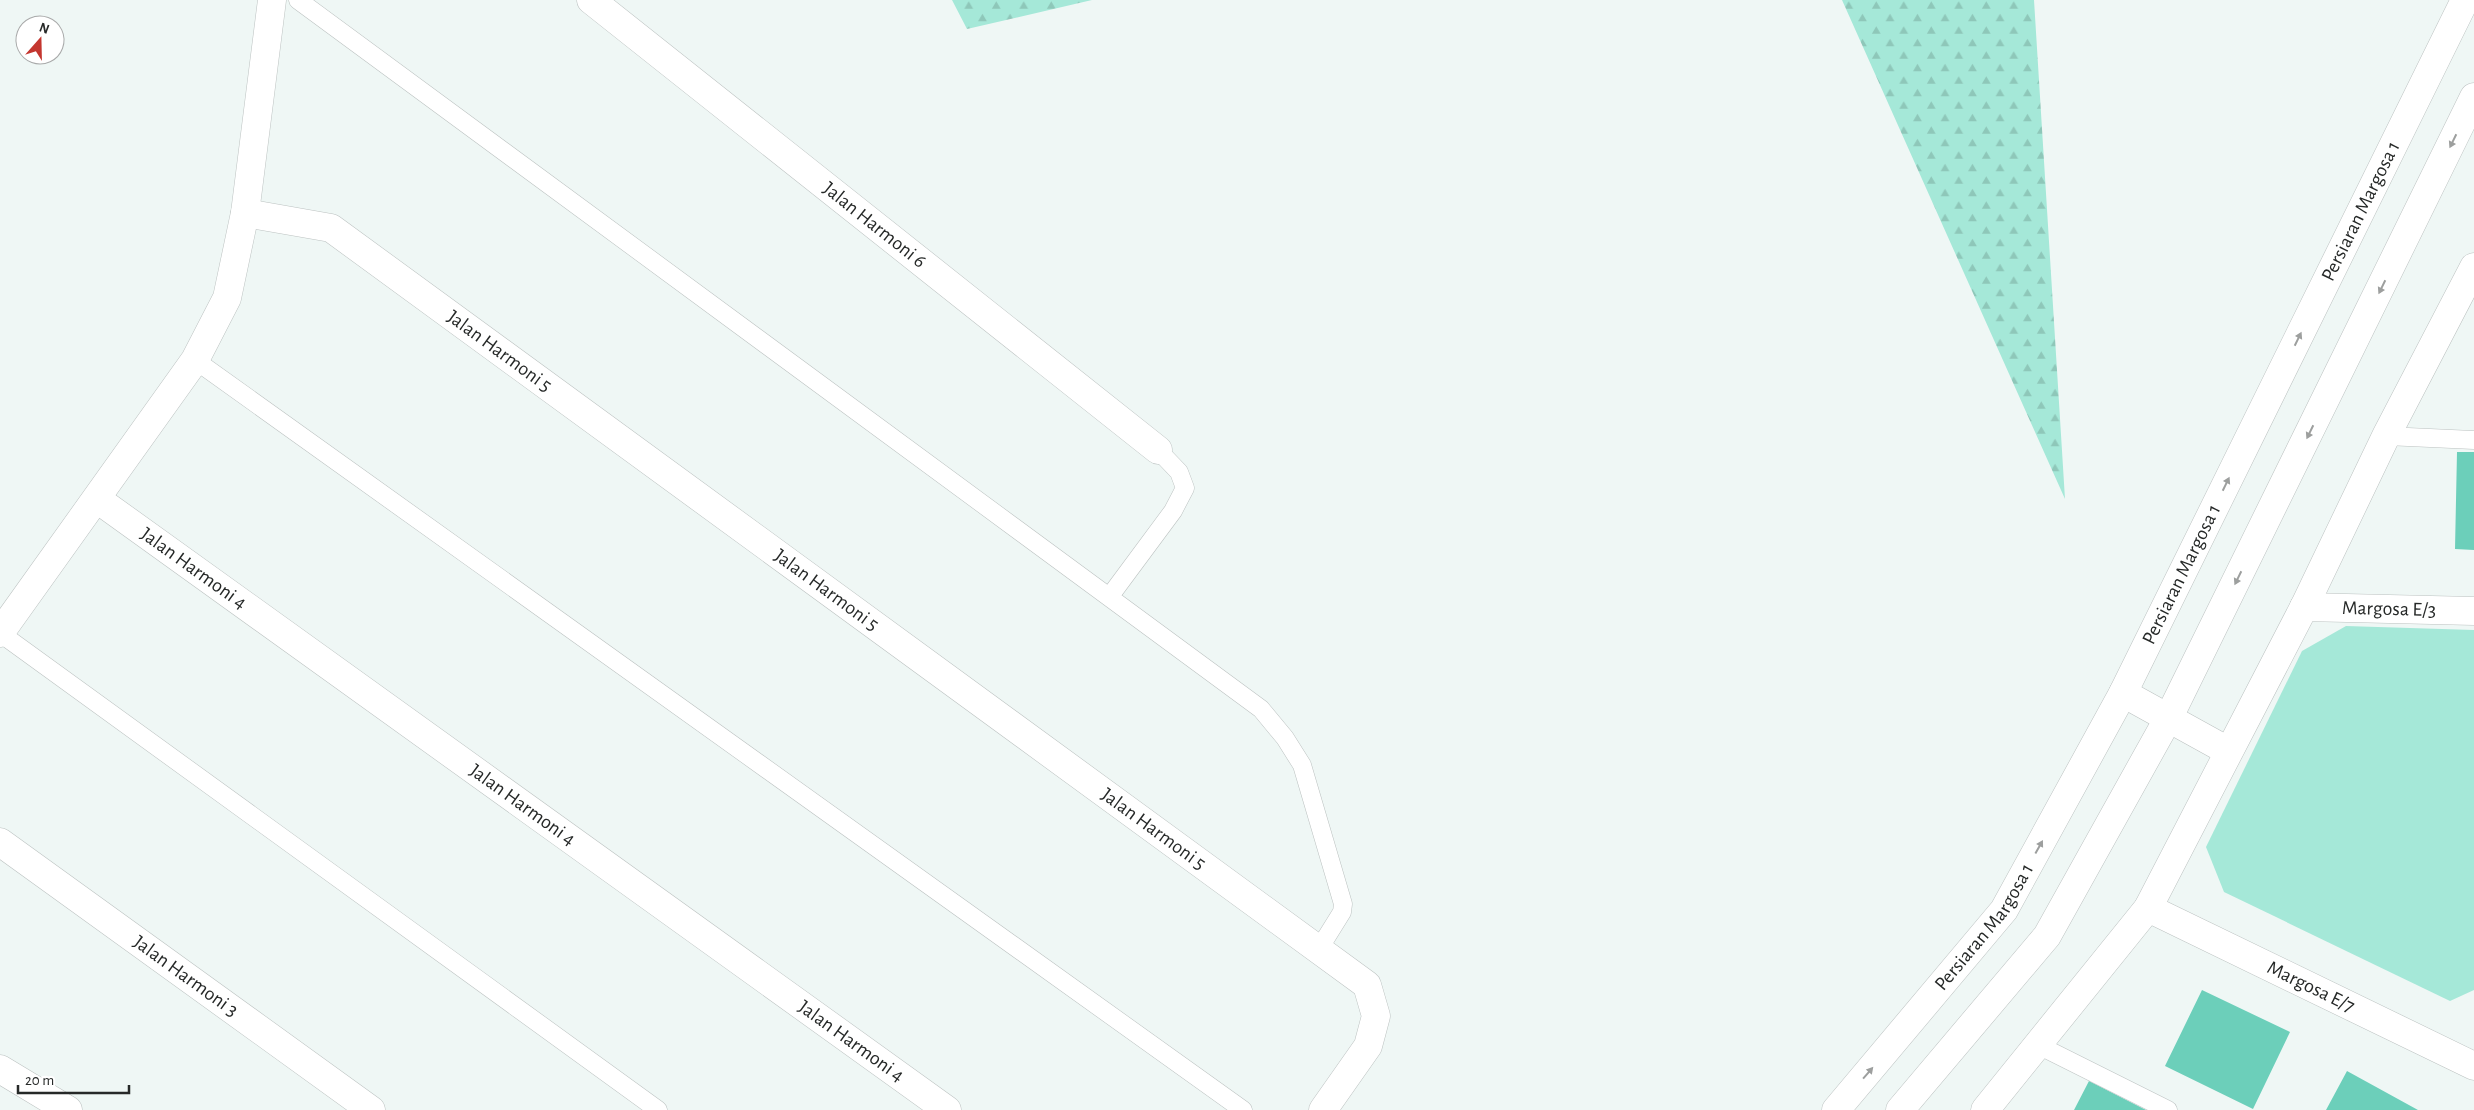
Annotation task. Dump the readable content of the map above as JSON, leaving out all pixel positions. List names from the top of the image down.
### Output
{
  "streets": {
    "street": [
      "Persiaran Margosa 1",
      "Jalan Harmoni 6",
      "Jalan Harmoni 5",
      "Jalan Harmoni 4",
      "Margosa E/3",
      "Jalan Harmoni 3",
      "Margosa E/7"
    ]
  },
  "scale_bar": "20 m",
  "north": "top"
}
